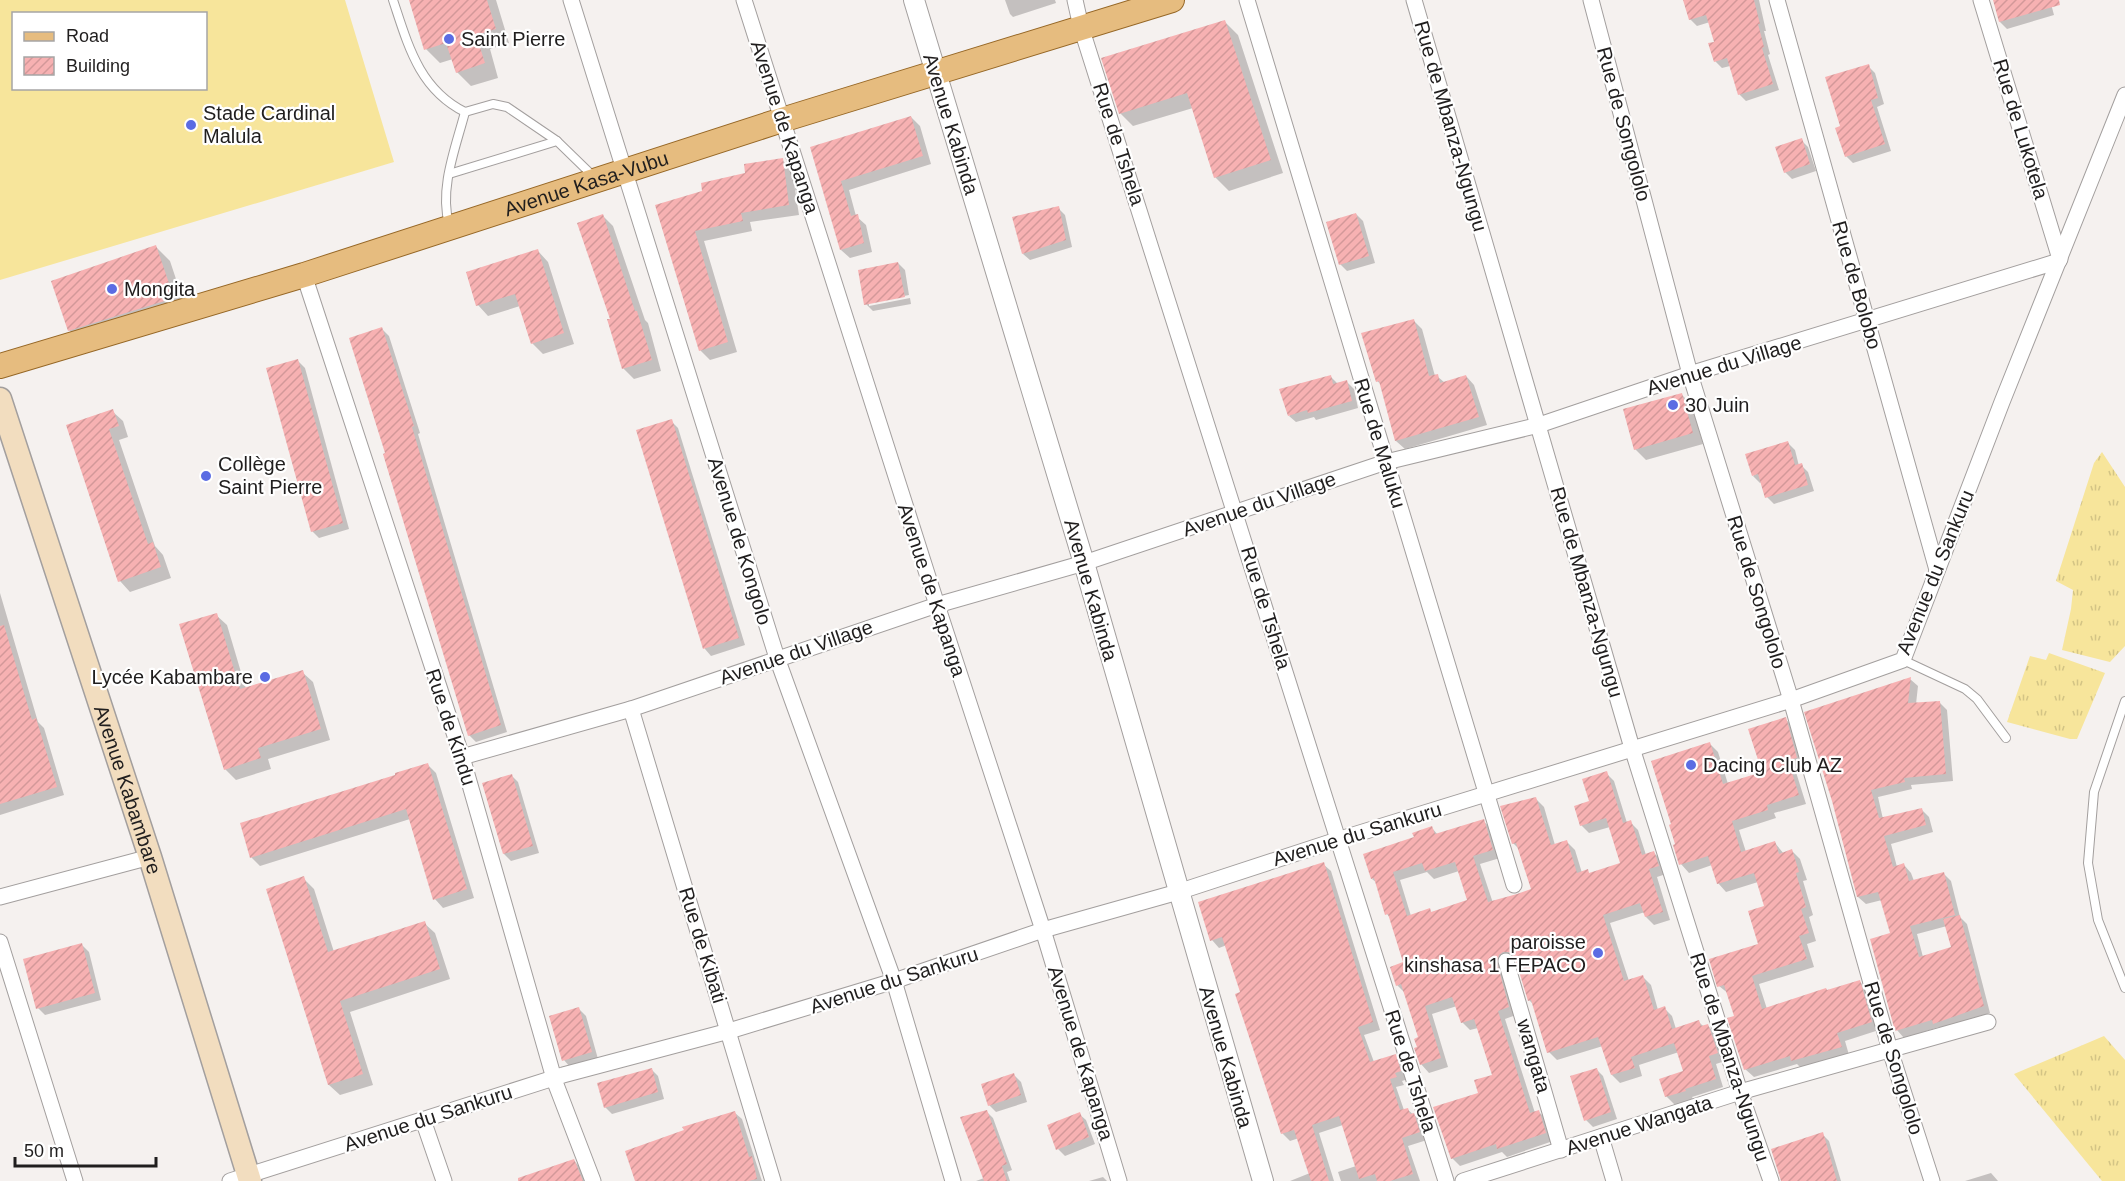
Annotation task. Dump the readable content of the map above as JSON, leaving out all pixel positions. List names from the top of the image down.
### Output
{
  "streets": {
    "main road": ["Avenue Kasa-Vubu", "Avenue Kabambare"],
    "street": [
      "Avenue Kabinda",
      "Rue de Songololo",
      "Rue de Mbanza-Ngungu",
      "Avenue de Kapanga",
      "Rue de Lukotela",
      "Rue de Tshela",
      "Rue de Bolobo",
      "Avenue du Village",
      "Rue de Maluku",
      "Avenue de Kongolo",
      "Avenue du Sankuru",
      "Rue de Kindu",
      "Rue de Kibati",
      "wangata",
      "Avenue Wangata"
    ]
  },
  "crossings": [
    ["Avenue Kabinda", "Avenue Kasa-Vubu"],
    ["Avenue Kabinda", "Avenue du Village"],
    ["Avenue Kabinda", "Avenue du Sankuru"],
    ["Rue de Songololo", "Avenue du Village"],
    ["Rue de Songololo", "Avenue du Sankuru"],
    ["Rue de Songololo", "Avenue Wangata"],
    ["Rue de Mbanza-Ngungu", "Avenue du Village"],
    ["Rue de Mbanza-Ngungu", "Avenue du Sankuru"],
    ["Rue de Mbanza-Ngungu", "Avenue Wangata"],
    ["Avenue de Kapanga", "Avenue Kasa-Vubu"],
    ["Avenue de Kapanga", "Avenue du Village"],
    ["Avenue de Kapanga", "Avenue du Sankuru"],
    ["Rue de Lukotela", "Avenue du Village"],
    ["Rue de Lukotela", "Avenue du Sankuru"],
    ["Rue de Tshela", "Avenue Kasa-Vubu"],
    ["Rue de Tshela", "Avenue du Village"],
    ["Rue de Tshela", "Avenue du Sankuru"],
    ["Avenue Kasa-Vubu", "Avenue de Kongolo"],
    ["Avenue Kasa-Vubu", "Rue de Kindu"],
    ["Rue de Bolobo", "Avenue du Village"],
    ["Rue de Bolobo", "Avenue du Sankuru"],
    ["Avenue du Village", "Rue de Maluku"],
    ["Avenue du Village", "Avenue de Kongolo"],
    ["Avenue du Village", "Avenue du Sankuru"],
    ["Avenue du Village", "Rue de Kindu"],
    ["Avenue du Village", "Rue de Kibati"],
    ["Rue de Maluku", "Avenue du Sankuru"],
    ["Avenue de Kongolo", "Avenue du Sankuru"],
    ["Avenue du Sankuru", "Rue de Kindu"],
    ["Avenue du Sankuru", "Avenue Kabambare"],
    ["Avenue du Sankuru", "Rue de Kibati"],
    ["wangata", "Avenue Wangata"]
  ],
  "places": [
    "Saint Pierre",
    "Stade Cardinal Malula",
    "Mongita",
    "30 Juin",
    "Collège Saint Pierre",
    "Lycée Kabambare",
    "Dacing Club AZ",
    "paroisse kinshasa 1 FEPACO"
  ],
  "legend": ["Road", "Building"],
  "scale_bar": "50 m"
}
